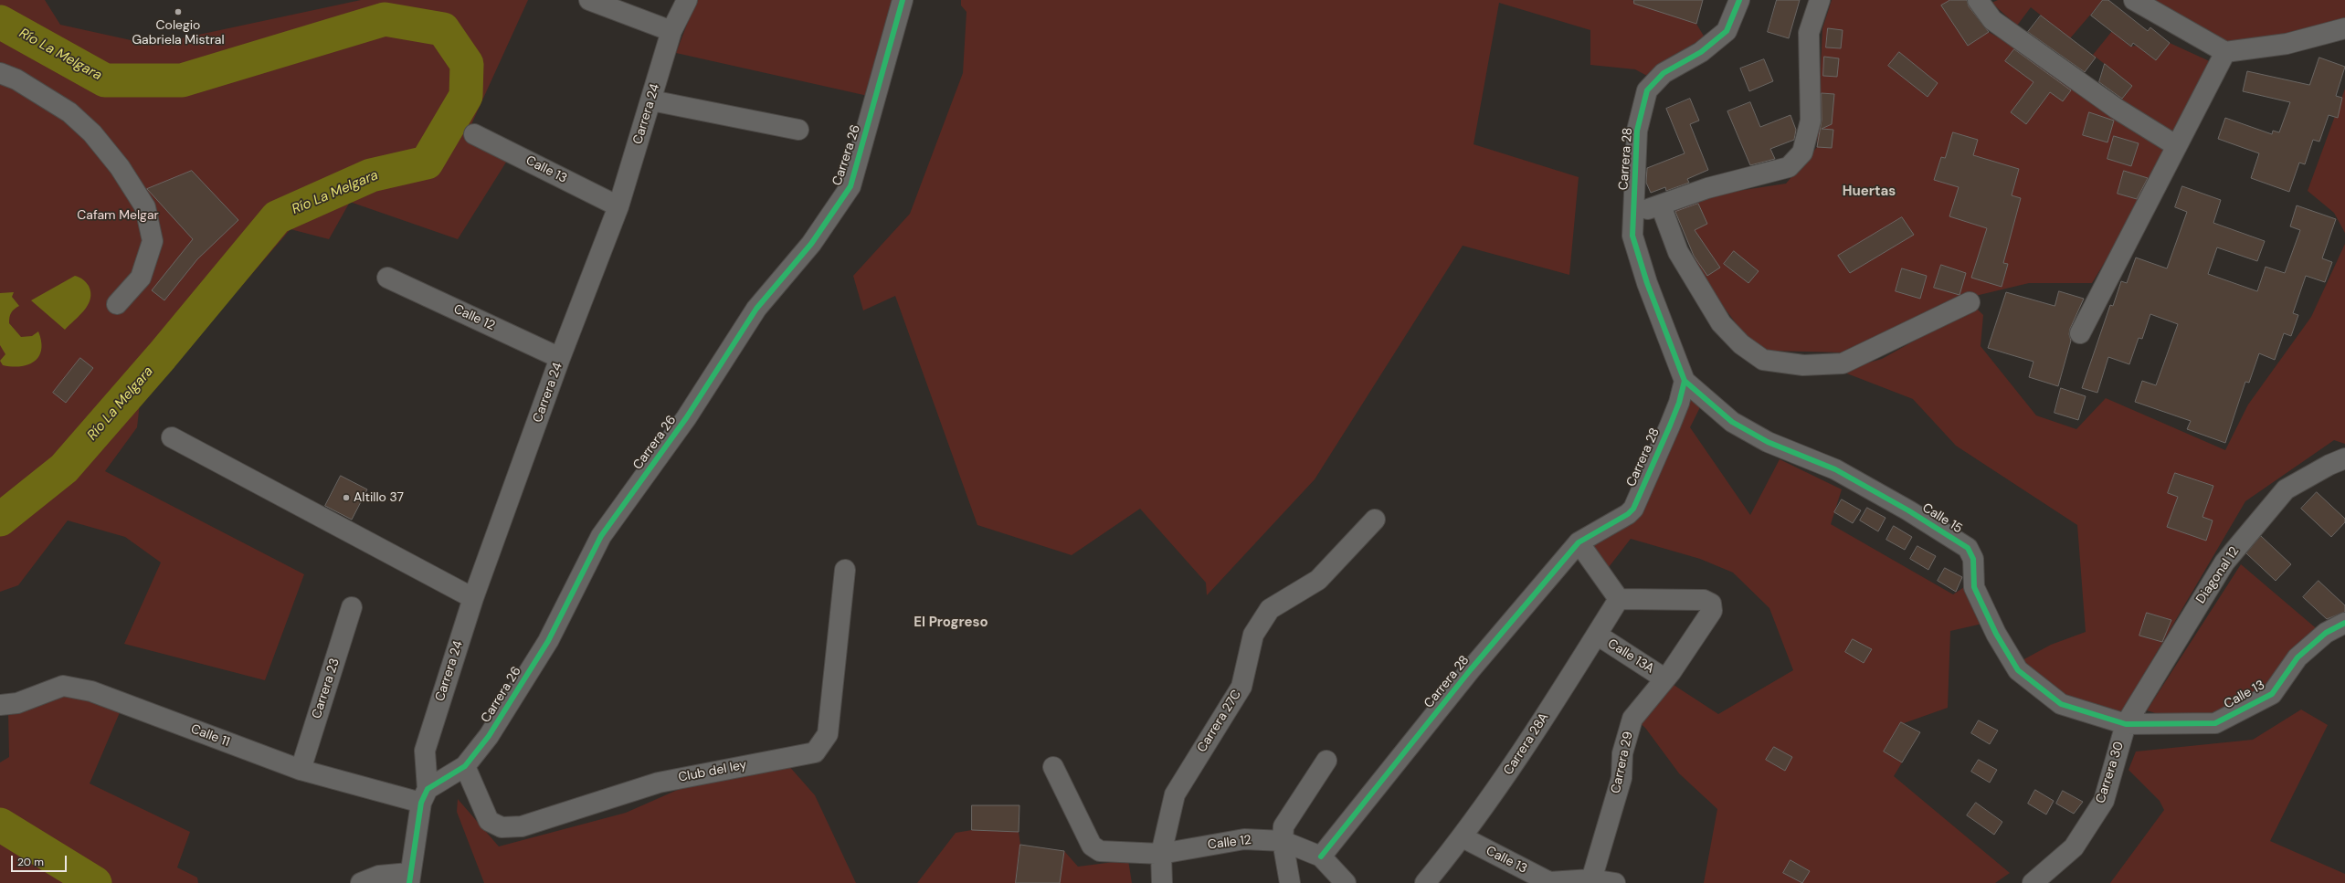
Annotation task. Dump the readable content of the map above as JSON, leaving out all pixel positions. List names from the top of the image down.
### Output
{
  "streets": {
    "street": [
      "Carrera 24",
      "Carrera 26",
      "Carrera 28",
      "Calle 13",
      "Calle 12",
      "Calle 15",
      "Diagonal 12",
      "Calle 13A",
      "Carrera 23",
      "Carrera 27C",
      "Calle 11",
      "Carrera 28A",
      "Carrera 29",
      "Club del ley",
      "Carrera 30"
    ]
  },
  "crossings": [
    ["Carrera 24", "Carrera 26"],
    ["Carrera 24", "Calle 13"],
    ["Carrera 24", "Calle 12"],
    ["Carrera 24", "Calle 11"],
    ["Carrera 26", "Calle 11"],
    ["Carrera 26", "Club del ley"],
    ["Carrera 28", "Calle 12"],
    ["Carrera 28", "Calle 15"],
    ["Calle 13", "Calle 15"],
    ["Calle 13", "Diagonal 12"],
    ["Calle 13", "Carrera 28A"],
    ["Calle 13", "Carrera 29"],
    ["Calle 13", "Carrera 30"],
    ["Calle 12", "Carrera 27C"],
    ["Calle 15", "Diagonal 12"],
    ["Calle 15", "Carrera 30"],
    ["Diagonal 12", "Carrera 30"],
    ["Calle 13A", "Carrera 28A"],
    ["Calle 13A", "Carrera 29"],
    ["Carrera 23", "Calle 11"],
    ["Carrera 28A", "Carrera 29"]
  ],
  "districts": ["Huertas", "El Progreso"],
  "water": ["Río La Melgara"],
  "parks": ["Cafam Melgar"],
  "places": ["Colegio Gabriela Mistral", "Altillo 37"],
  "scale_bar": "20 m"
}
